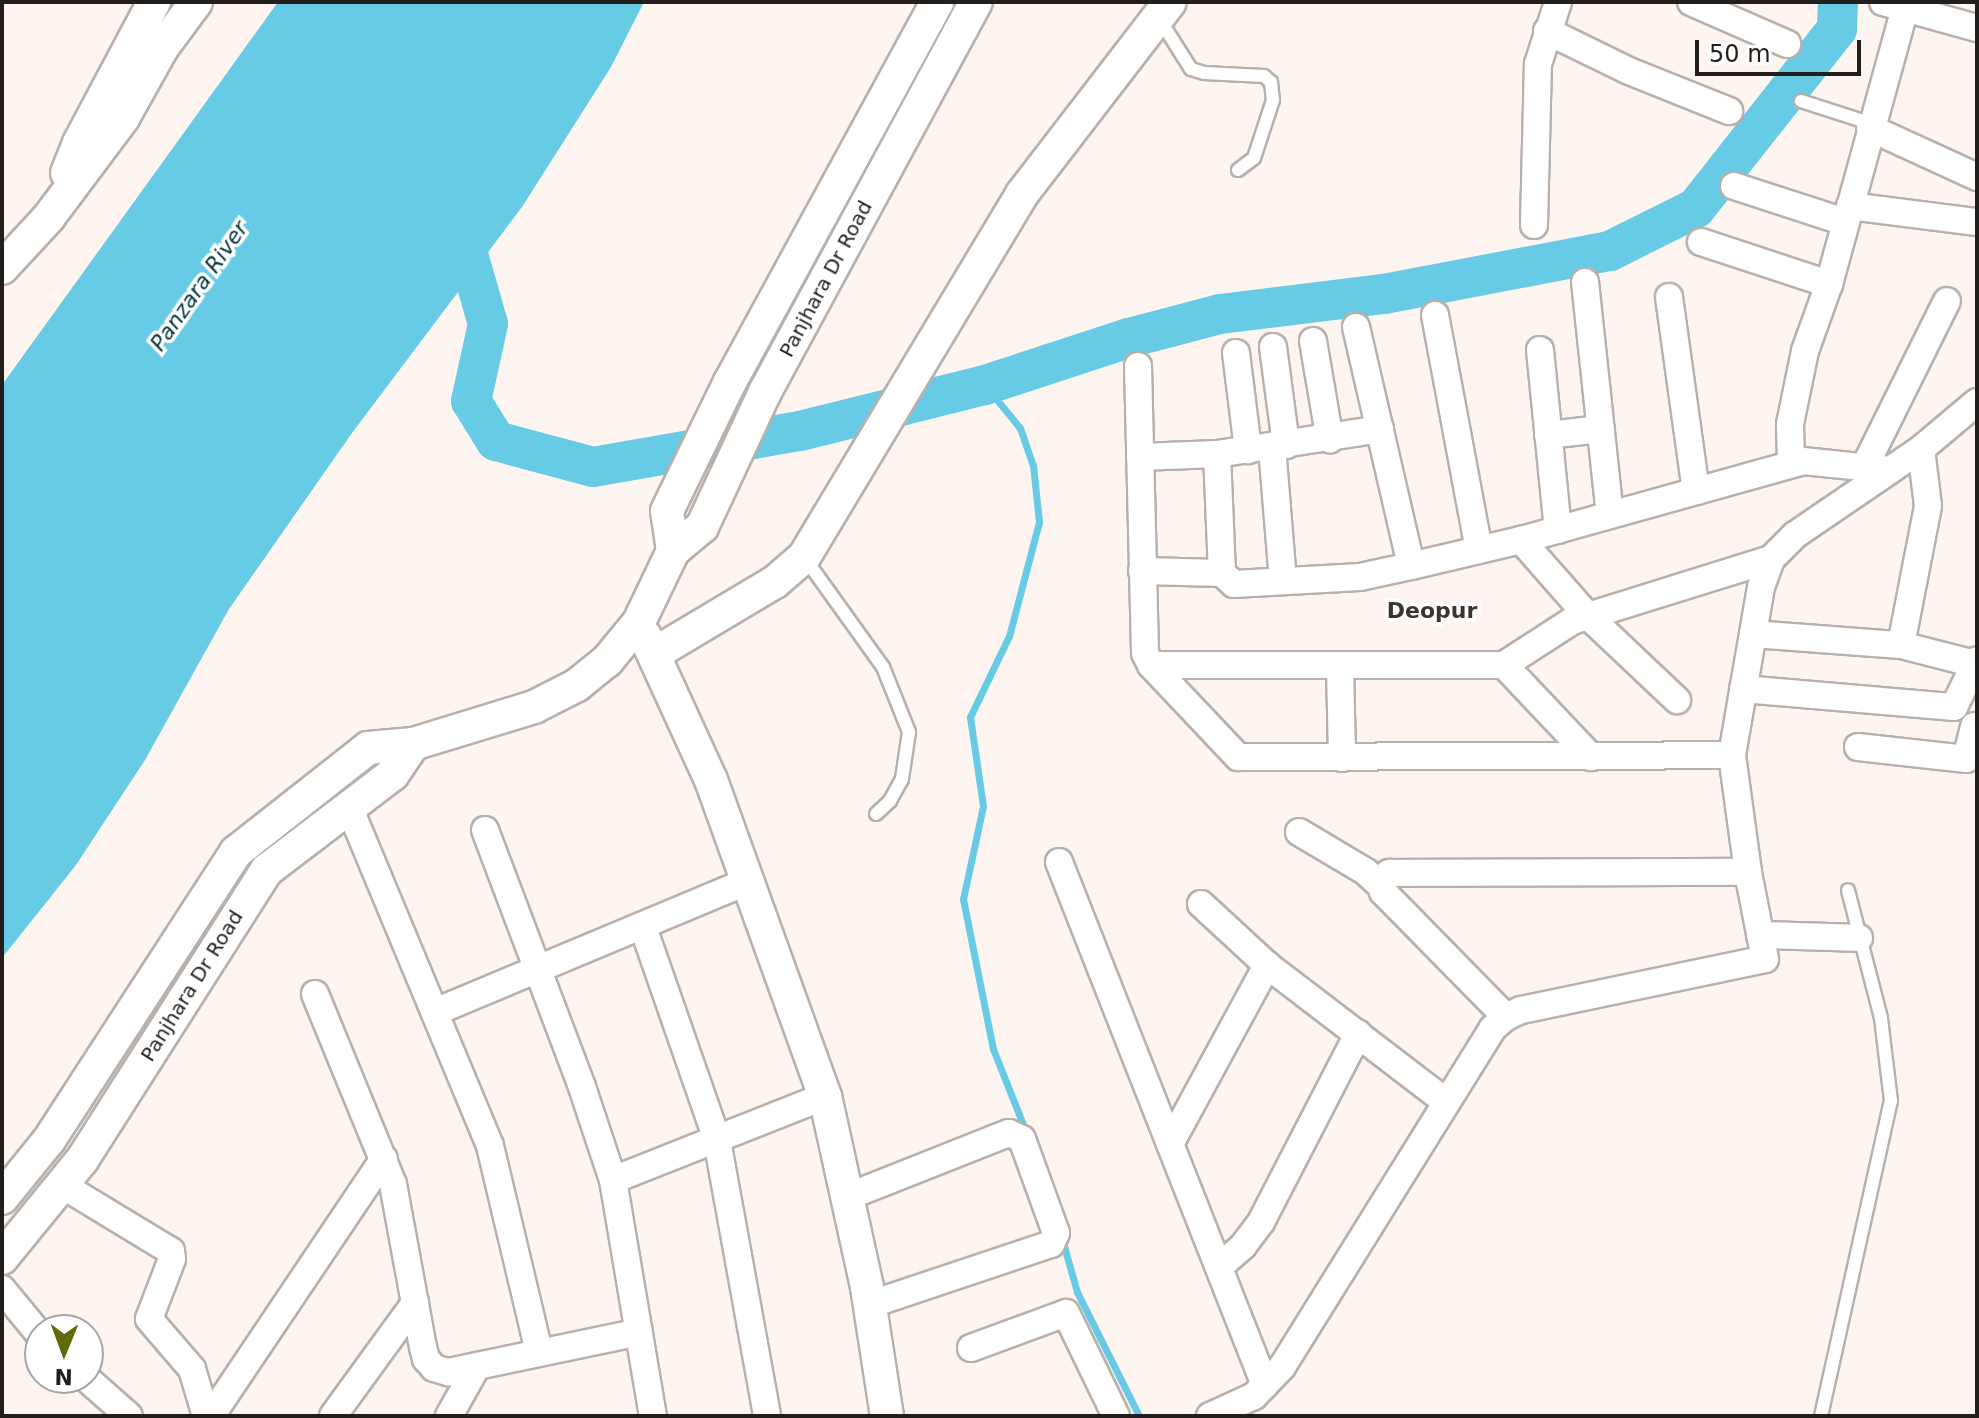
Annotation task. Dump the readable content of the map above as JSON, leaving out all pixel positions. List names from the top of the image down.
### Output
{
  "streets": {
    "street": ["Panjhara Dr Road"]
  },
  "districts": ["Deopur"],
  "water": ["Panzara River"],
  "scale_bar": "50 m",
  "north": "bottom"
}
